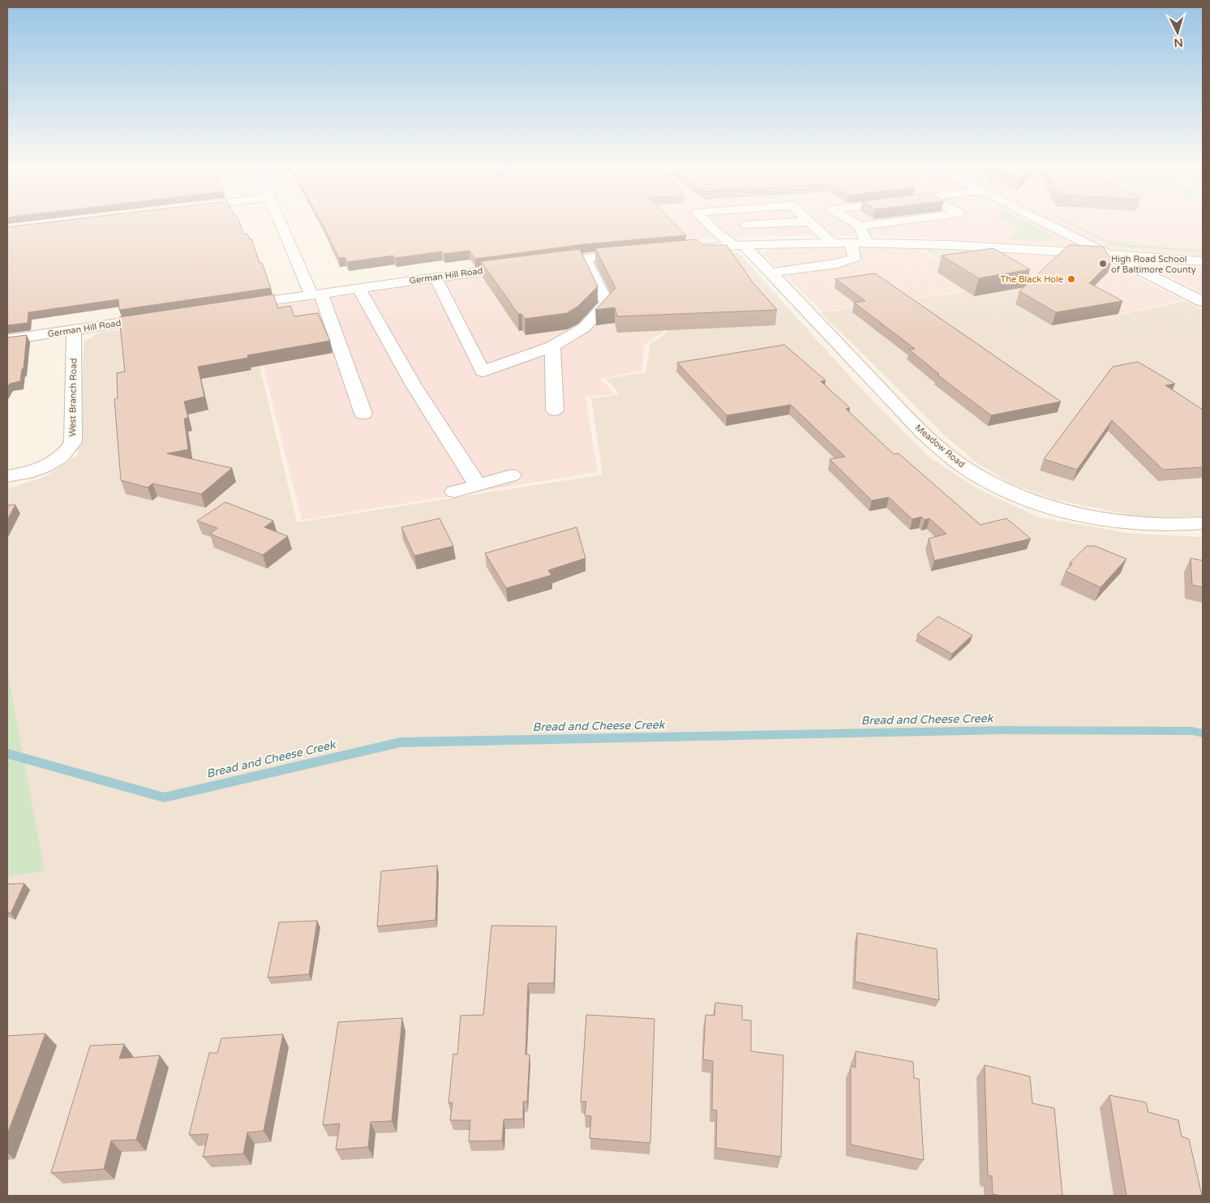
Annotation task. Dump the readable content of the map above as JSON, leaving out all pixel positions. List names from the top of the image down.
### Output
{
  "streets": {
    "street": ["German Hill Road", "West Branch Road", "Meadow Road"]
  },
  "crossings": [
    ["German Hill Road", "West Branch Road"]
  ],
  "water": ["Bread and Cheese Creek"],
  "places": ["High Road School of Baltimore County", "The Black Hole"],
  "north": "bottom"
}
